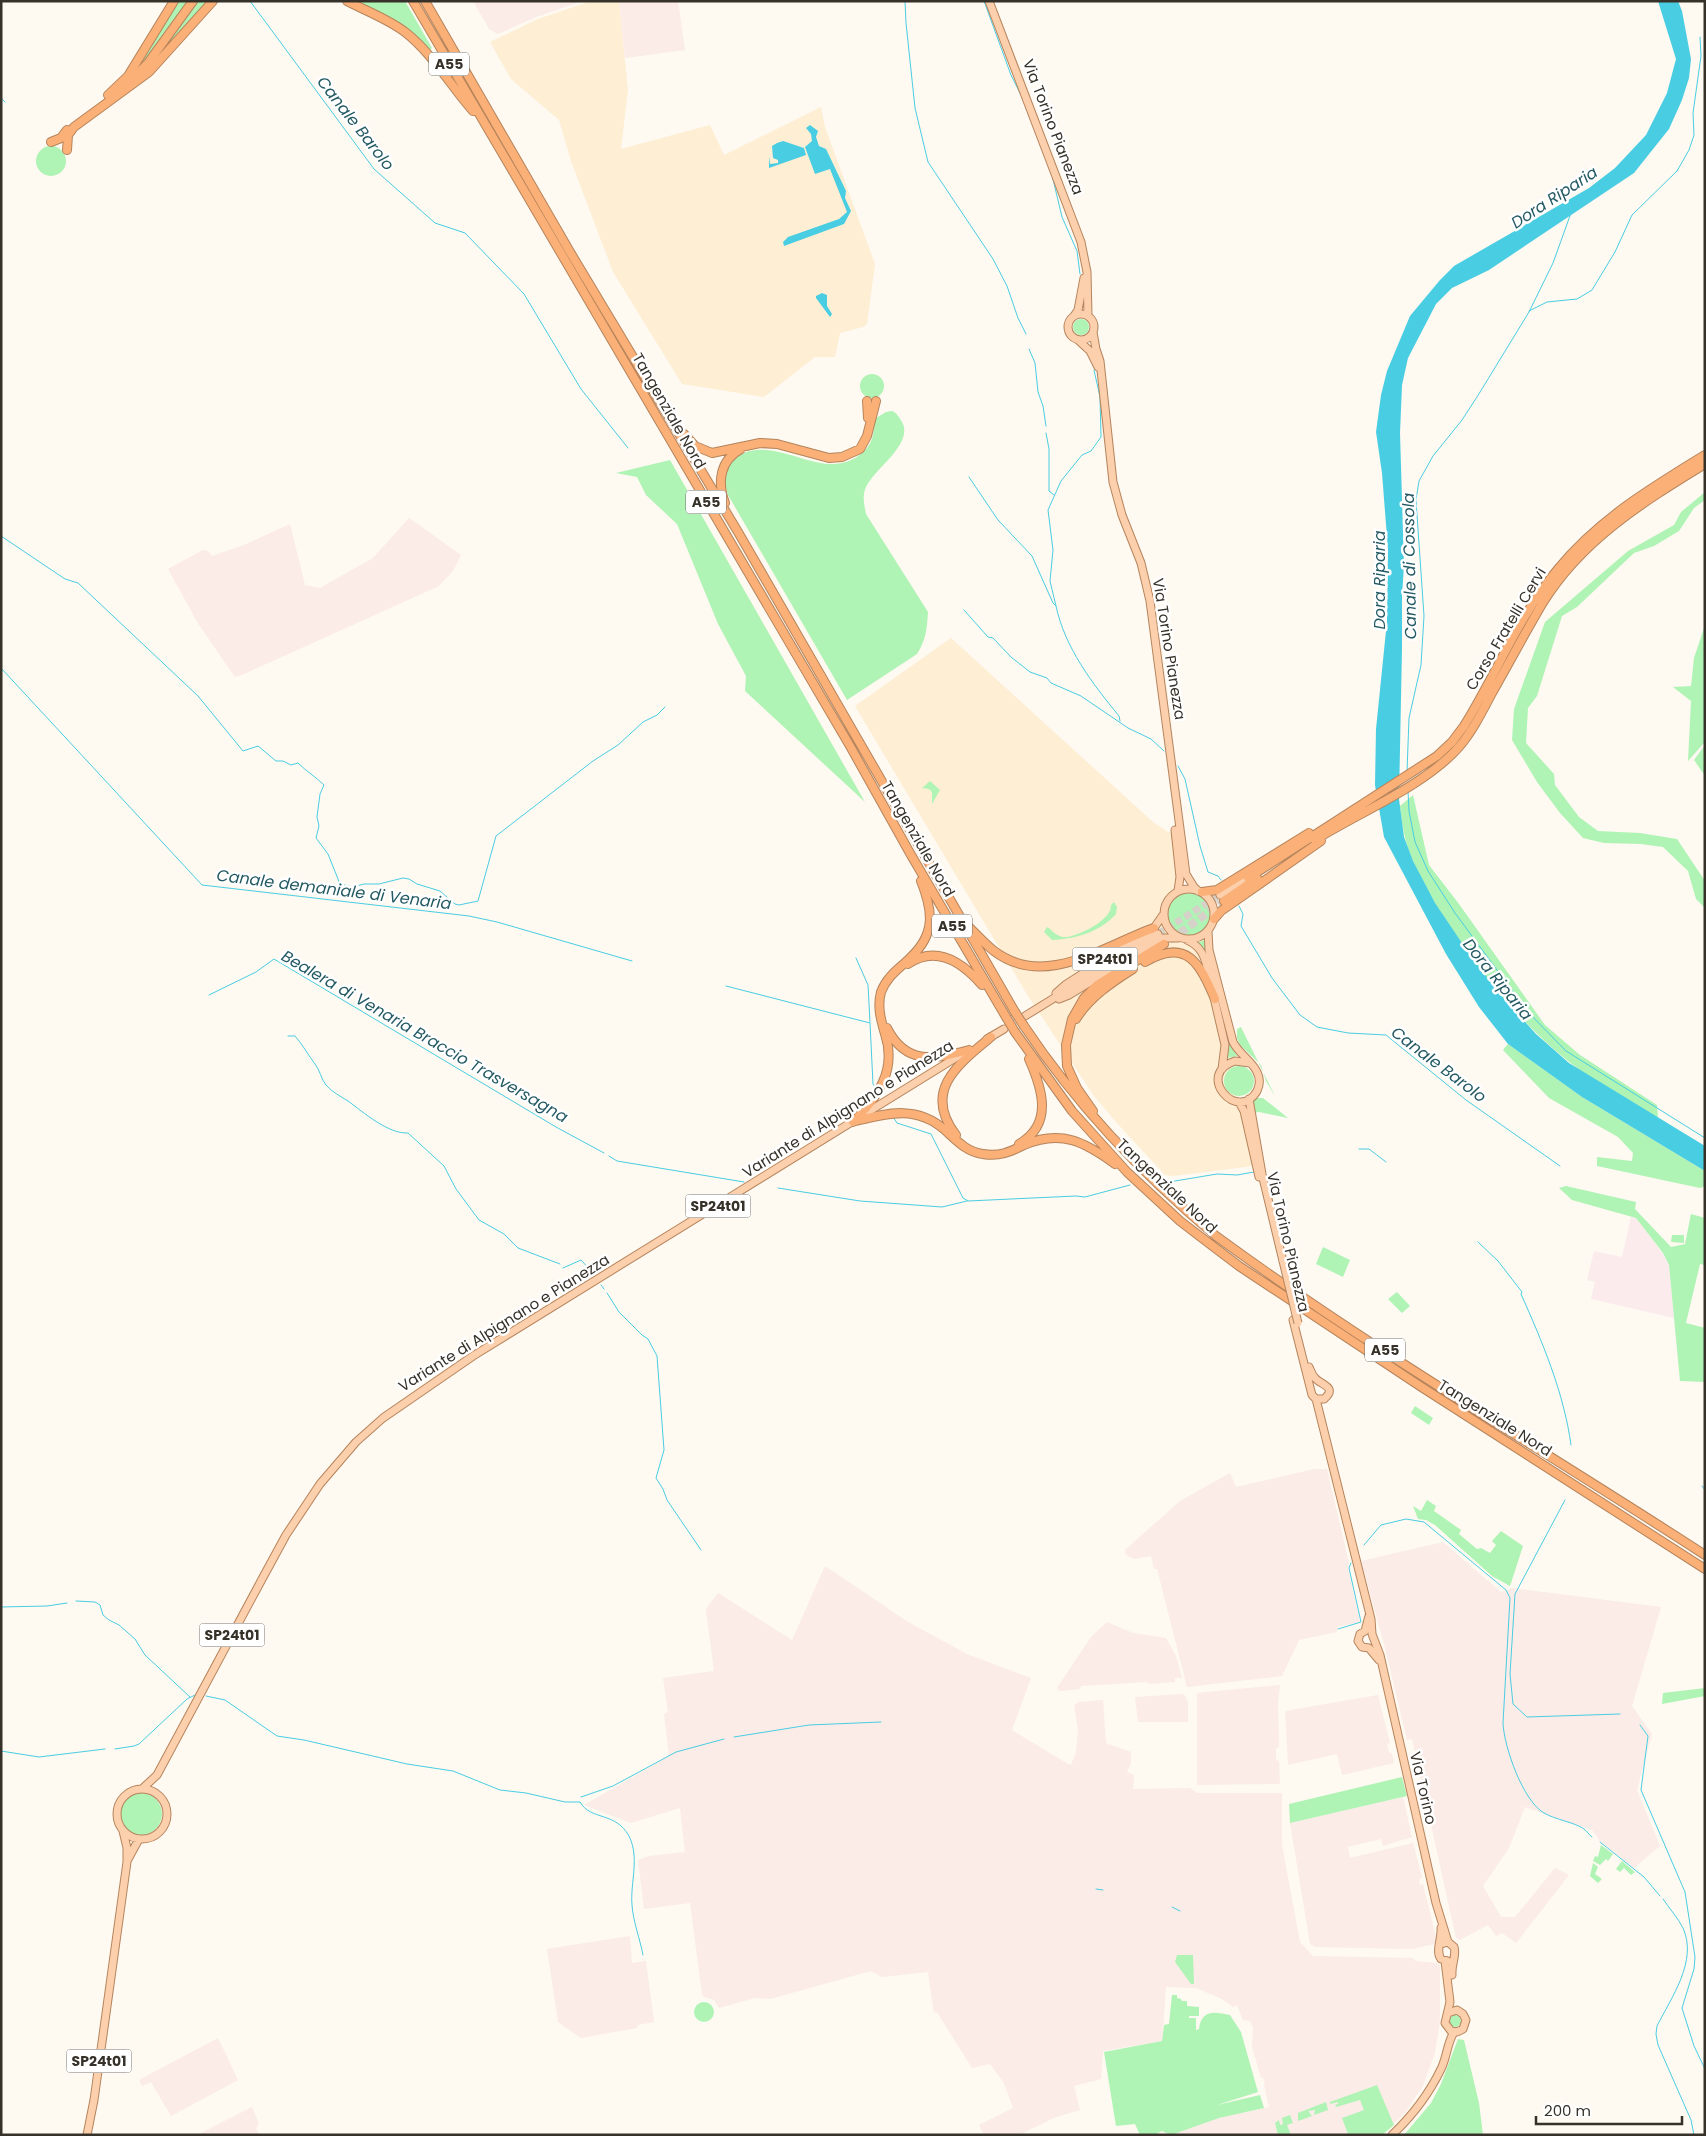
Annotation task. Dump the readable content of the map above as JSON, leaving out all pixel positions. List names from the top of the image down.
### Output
{
  "streets": {
    "highway": ["A55", "Tangenziale Nord", "Corso Fratelli Cervi"],
    "main road": [
      "Via Torino Pianezza",
      "SP24t01",
      "Variante di Alpignano e Pianezza",
      "Via Torino"
    ]
  },
  "crossings": [
    ["Via Torino Pianezza", "SP24t01"]
  ],
  "water": [
    "Canale Barolo",
    "Dora Riparia",
    "Canale di Cossola",
    "Canale demaniale di Venaria",
    "Bealera di Venaria Braccio Trasversagna"
  ],
  "scale_bar": "200 m"
}
